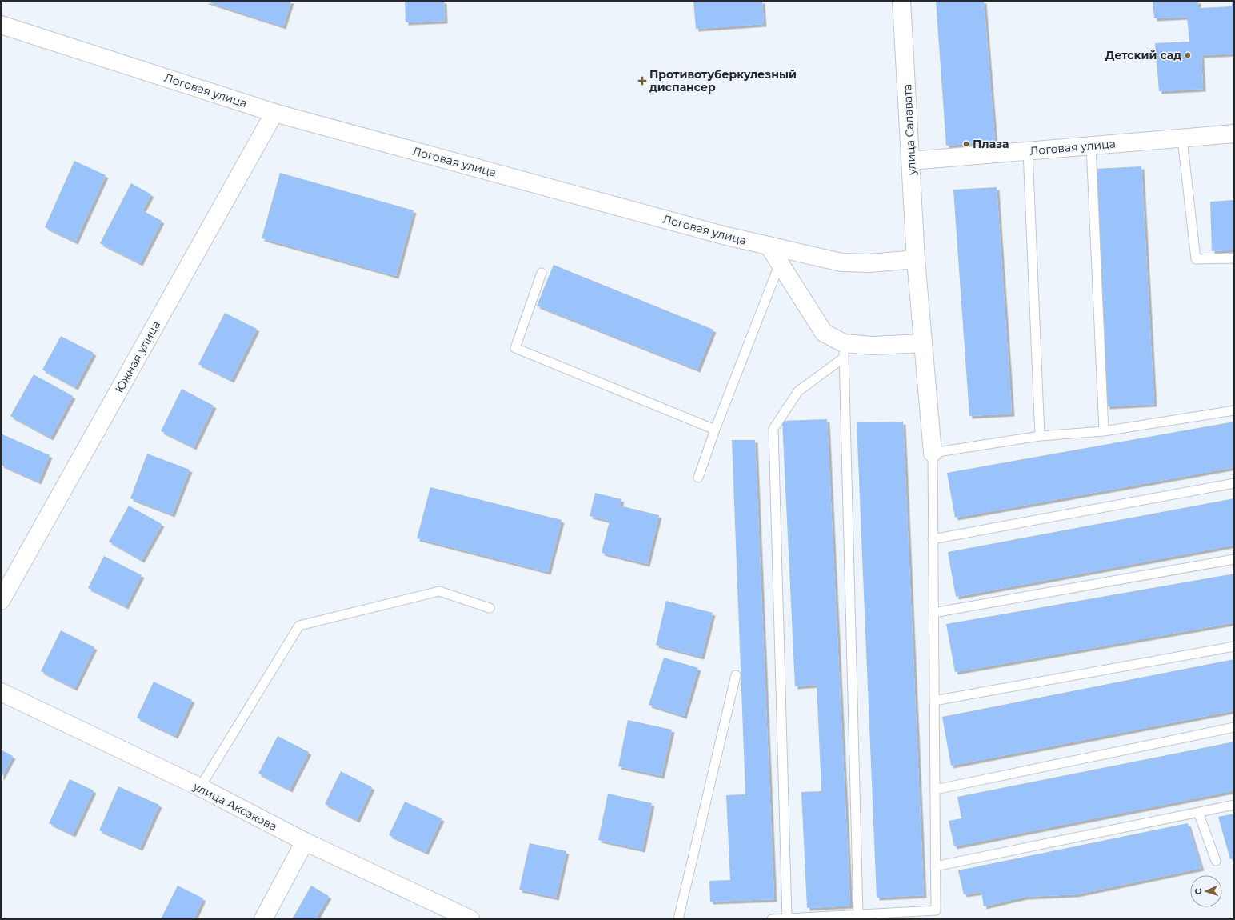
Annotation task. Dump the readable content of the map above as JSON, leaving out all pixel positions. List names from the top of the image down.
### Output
{
  "streets": {
    "street": [
      "Логовая улица",
      "улица Салавата",
      "Южная улица",
      "улица Аксакова"
    ]
  },
  "crossings": [
    ["Логовая улица", "улица Салавата"],
    ["Логовая улица", "Южная улица"]
  ],
  "places": {
    "other": ["Детский сад", "Плаза"],
    "health": ["Противотуберкулезный диспансер"]
  },
  "north": "left"
}
